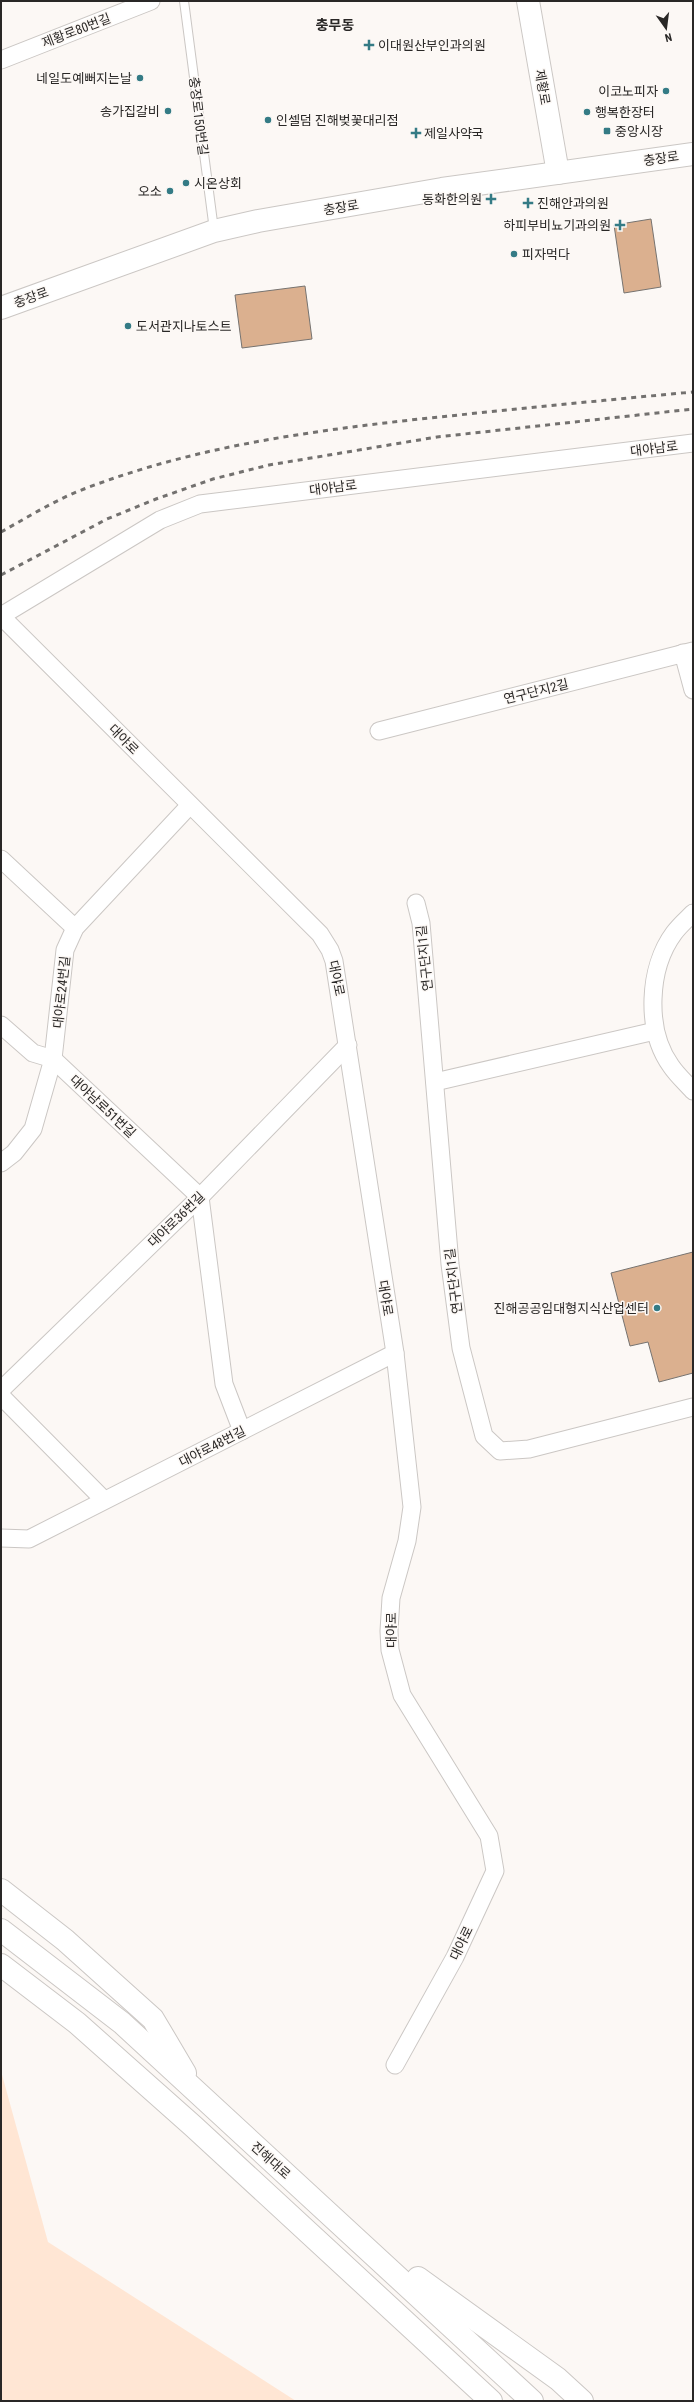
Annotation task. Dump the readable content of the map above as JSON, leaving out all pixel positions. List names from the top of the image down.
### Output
{
  "streets": {
    "main road": ["제황로", "충장로", "진해대로"],
    "street": [
      "제황로80번길",
      "대야남로",
      "연구단지2길",
      "대야로",
      "연구단지1길",
      "대야로24번길",
      "대야남로51번길",
      "대야로36번길",
      "대야로48번길"
    ],
    "lane": ["충장로150번길"]
  },
  "crossings": [
    ["제황로", "충장로"],
    ["충장로150번길", "충장로"],
    ["대야남로", "대야로"],
    ["대야로", "대야로24번길"],
    ["대야로", "대야로36번길"],
    ["대야로", "대야로48번길"],
    ["대야로24번길", "대야남로51번길"],
    ["대야남로51번길", "대야로36번길"]
  ],
  "districts": ["충무동"],
  "places": {
    "health": [
      "이대원산부인과의원",
      "제일사약국",
      "동화한의원",
      "진해안과의원",
      "하피부비뇨기과의원"
    ],
    "other": [
      "네일도예뻐지는날",
      "이코노피자",
      "송가집갈비",
      "행복한장터",
      "인셀덤 진해벚꽃대리점",
      "시온상회",
      "오소",
      "피자먹다",
      "도서관지나토스트",
      "진해공공임대형지식산업센터"
    ],
    "transit": ["중앙시장"]
  },
  "north": "bottom"
}
